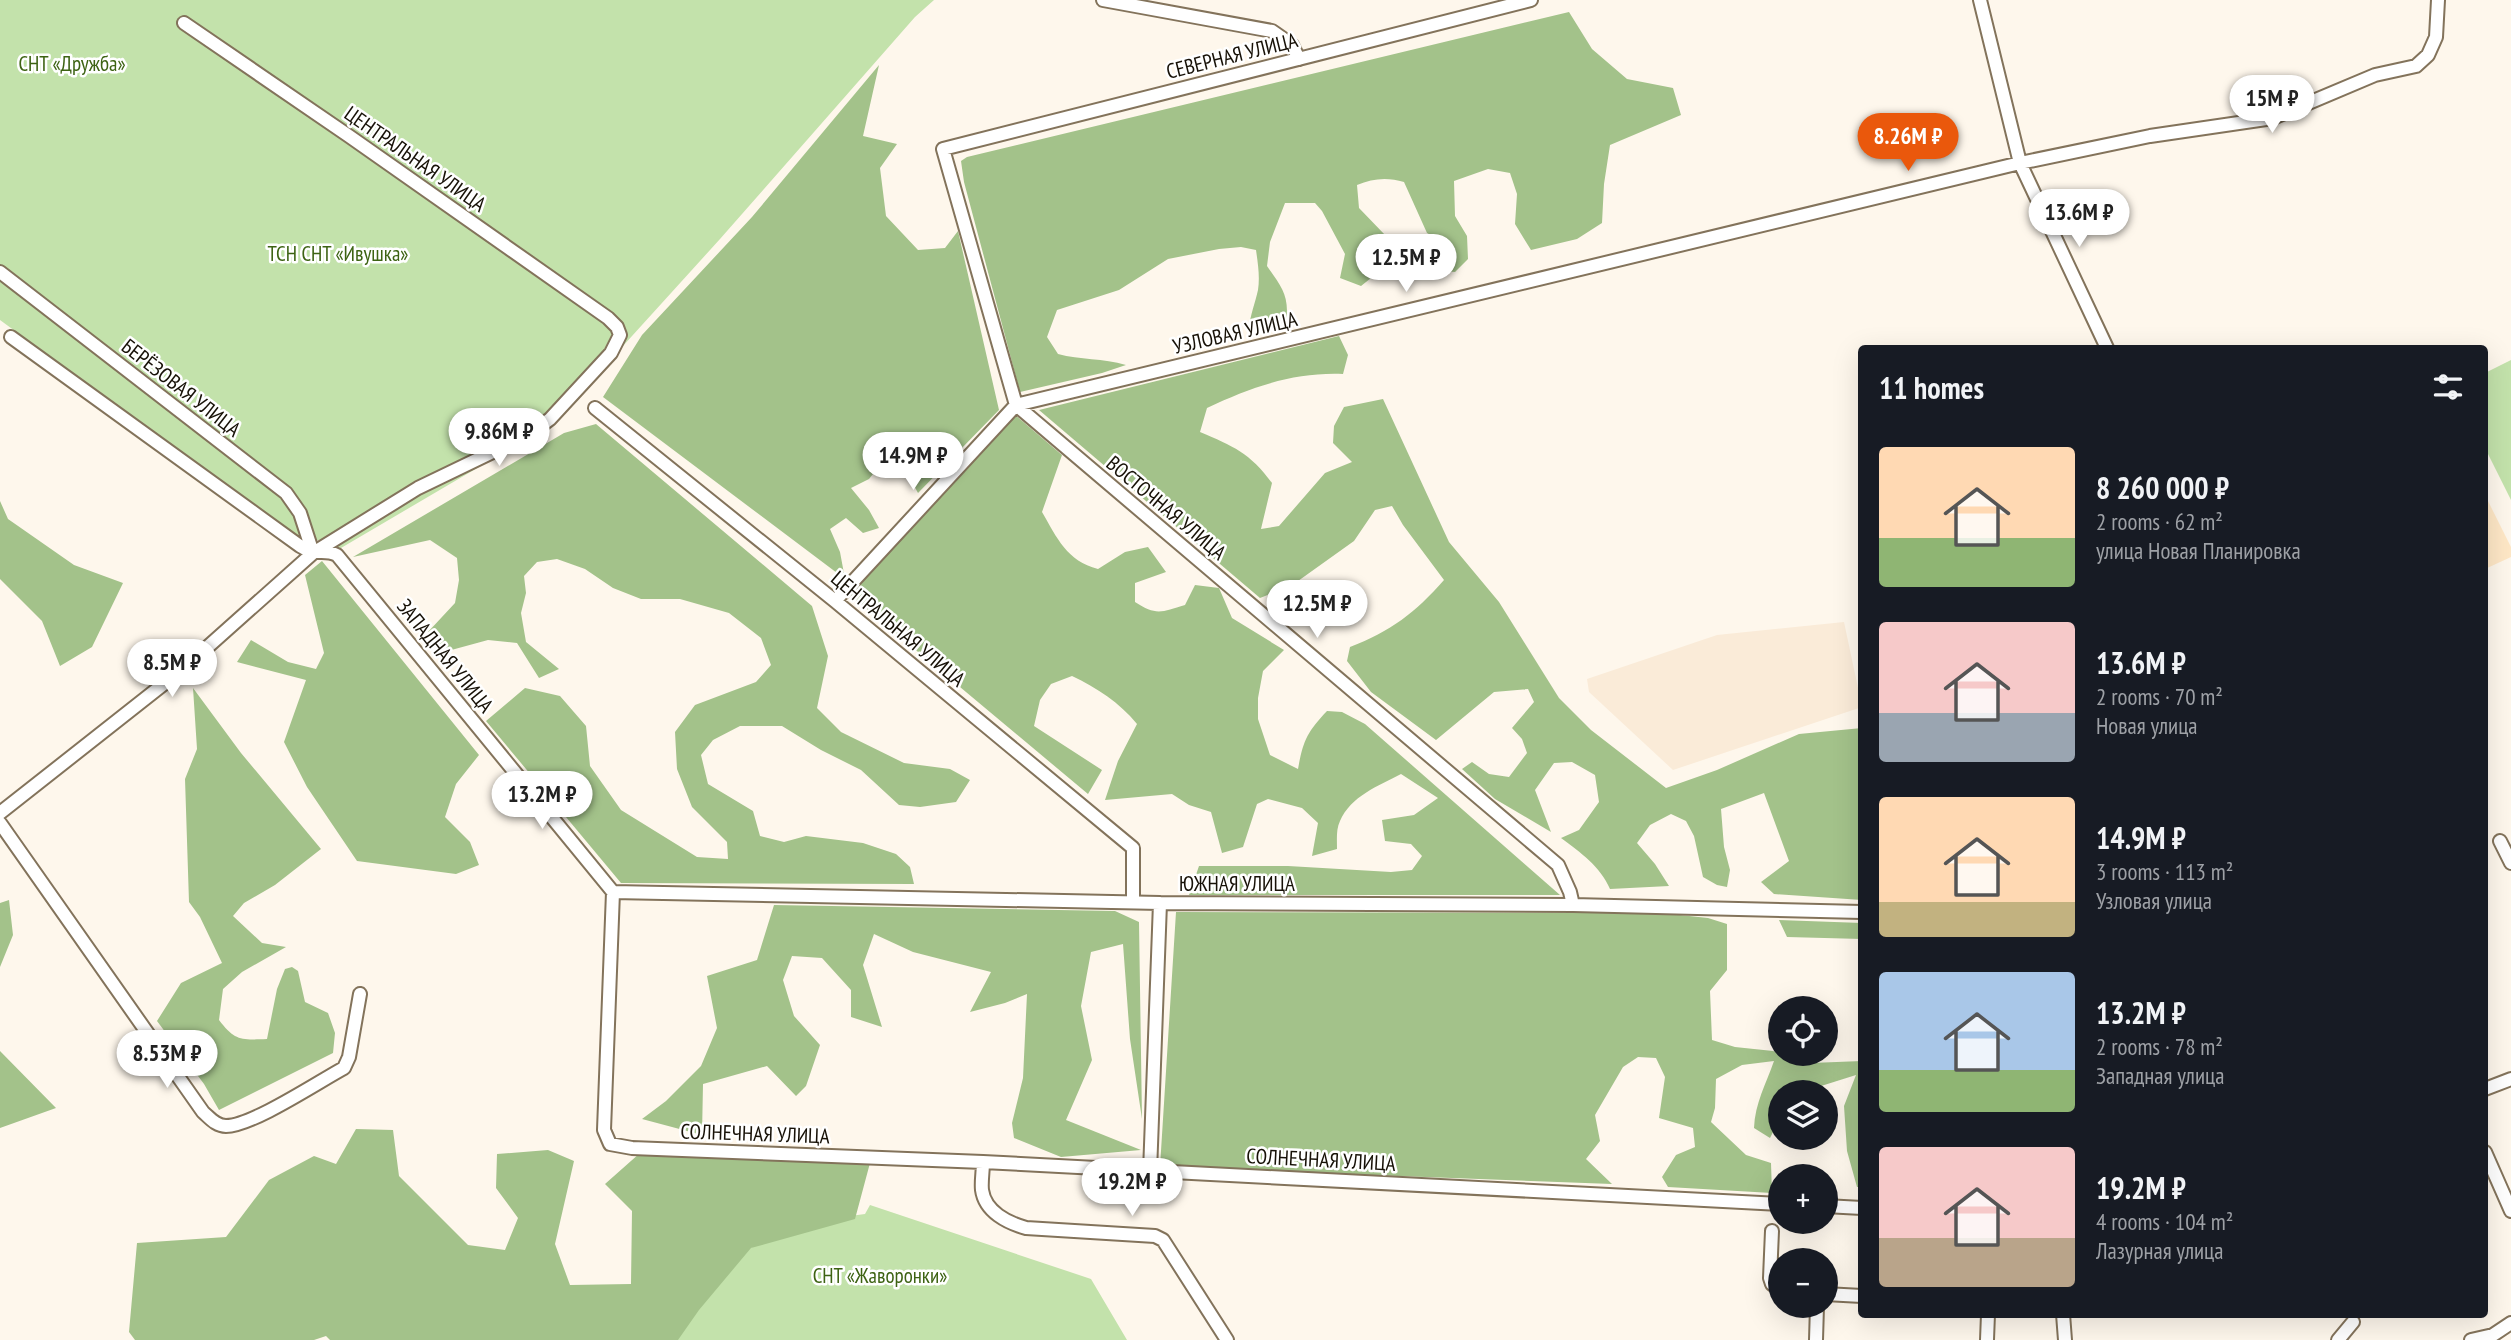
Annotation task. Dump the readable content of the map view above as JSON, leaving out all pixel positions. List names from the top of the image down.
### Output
{
  "streets": {
    "street": [
      "СЕВЕРНАЯ УЛИЦА",
      "ЦЕНТРАЛЬНАЯ УЛИЦА",
      "УЗЛОВАЯ УЛИЦА",
      "БЕРЁЗОВАЯ УЛИЦА",
      "ВОСТОЧНАЯ УЛИЦА",
      "ЗАПАДНАЯ УЛИЦА",
      "ЮЖНАЯ УЛИЦА",
      "СОЛНЕЧНАЯ УЛИЦА"
    ]
  },
  "crossings": [
    ["СЕВЕРНАЯ УЛИЦА", "УЗЛОВАЯ УЛИЦА"],
    ["СЕВЕРНАЯ УЛИЦА", "ВОСТОЧНАЯ УЛИЦА"],
    ["ЦЕНТРАЛЬНАЯ УЛИЦА", "БЕРЁЗОВАЯ УЛИЦА"],
    ["ЦЕНТРАЛЬНАЯ УЛИЦА", "ЗАПАДНАЯ УЛИЦА"],
    ["ЦЕНТРАЛЬНАЯ УЛИЦА", "ЮЖНАЯ УЛИЦА"],
    ["УЗЛОВАЯ УЛИЦА", "ВОСТОЧНАЯ УЛИЦА"],
    ["БЕРЁЗОВАЯ УЛИЦА", "ЗАПАДНАЯ УЛИЦА"],
    ["ВОСТОЧНАЯ УЛИЦА", "ЮЖНАЯ УЛИЦА"],
    ["ЗАПАДНАЯ УЛИЦА", "ЮЖНАЯ УЛИЦА"],
    ["ЗАПАДНАЯ УЛИЦА", "СОЛНЕЧНАЯ УЛИЦА"],
    ["ЮЖНАЯ УЛИЦА", "СОЛНЕЧНАЯ УЛИЦА"]
  ],
  "parks": ["СНТ «Дружба»", "ТСН СНТ «Ивушка»", "СНТ «Жаворонки»"],
  "page": {
    "price": [
      "15M ₽",
      "8.26M ₽",
      "13.6M ₽",
      "12.5M ₽",
      "9.86M ₽",
      "14.9M ₽",
      "12.5M ₽",
      "8.5M ₽",
      "13.2M ₽",
      "8.53M ₽",
      "19.2M ₽"
    ],
    "heading": "11 homes",
    "list": [
      {
        "name": "8 260 000 ₽",
        "note": "2 rooms · 62 m² · улица Новая Планировка"
      },
      {
        "name": "13.6M ₽",
        "note": "2 rooms · 70 m² · Новая улица"
      },
      {
        "name": "14.9M ₽",
        "note": "3 rooms · 113 m² · Узловая улица"
      },
      {
        "name": "13.2M ₽",
        "note": "2 rooms · 78 m² · Западная улица"
      },
      {
        "name": "19.2M ₽",
        "note": "4 rooms · 104 m² · Лазурная улица"
      }
    ],
    "map_buttons": ["+", "−"]
  }
}
